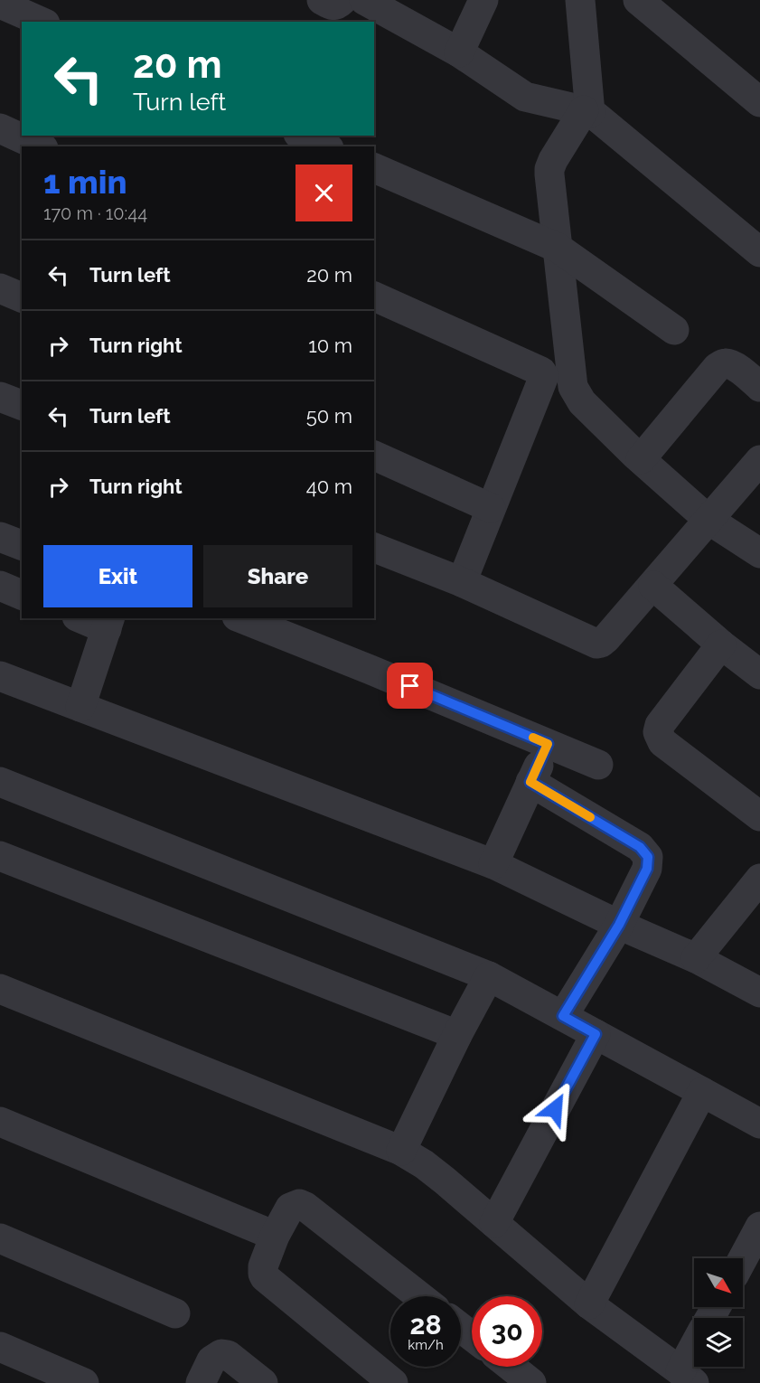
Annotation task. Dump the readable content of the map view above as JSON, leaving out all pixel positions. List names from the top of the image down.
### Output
{
  "north": "bottom right",
  "page": {
    "turn": ["20 m", "Turn left"],
    "heading": ["1 min", "170 m · 10:44"],
    "list": [
      {
        "name": "Turn left",
        "value": "20 m"
      },
      {
        "name": "Turn right",
        "value": "10 m"
      },
      {
        "name": "Turn left",
        "value": "50 m"
      },
      {
        "name": "Turn right",
        "value": "40 m"
      }
    ],
    "buttons": ["Exit", "Share"],
    "speed": "28 km/h",
    "limit": "30"
  }
}
